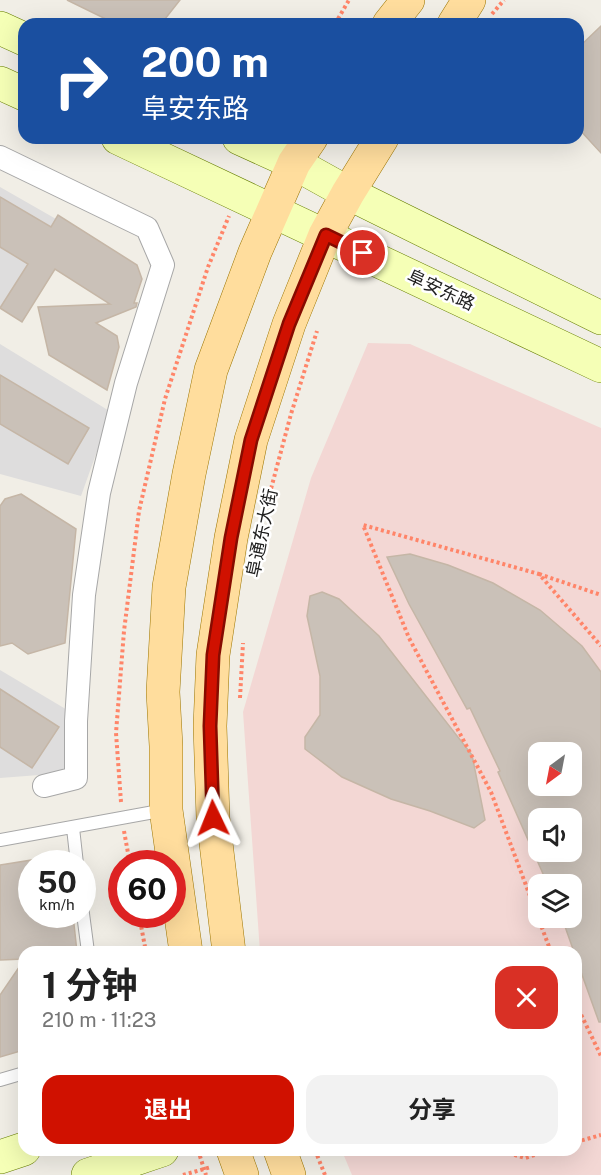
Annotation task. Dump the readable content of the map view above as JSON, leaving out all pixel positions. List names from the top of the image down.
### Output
{
  "streets": {
    "main road": ["阜通东大街"],
    "street": ["阜安东路"]
  },
  "crossings": [
    ["阜安东路", "阜通东大街"]
  ],
  "north": "bottom left",
  "page": {
    "turn": ["200 m", "阜安东路"],
    "speed": "50 km/h",
    "limit": "60",
    "heading": ["1 分钟", "210 m · 11:23"],
    "buttons": ["退出", "分享"]
  }
}
